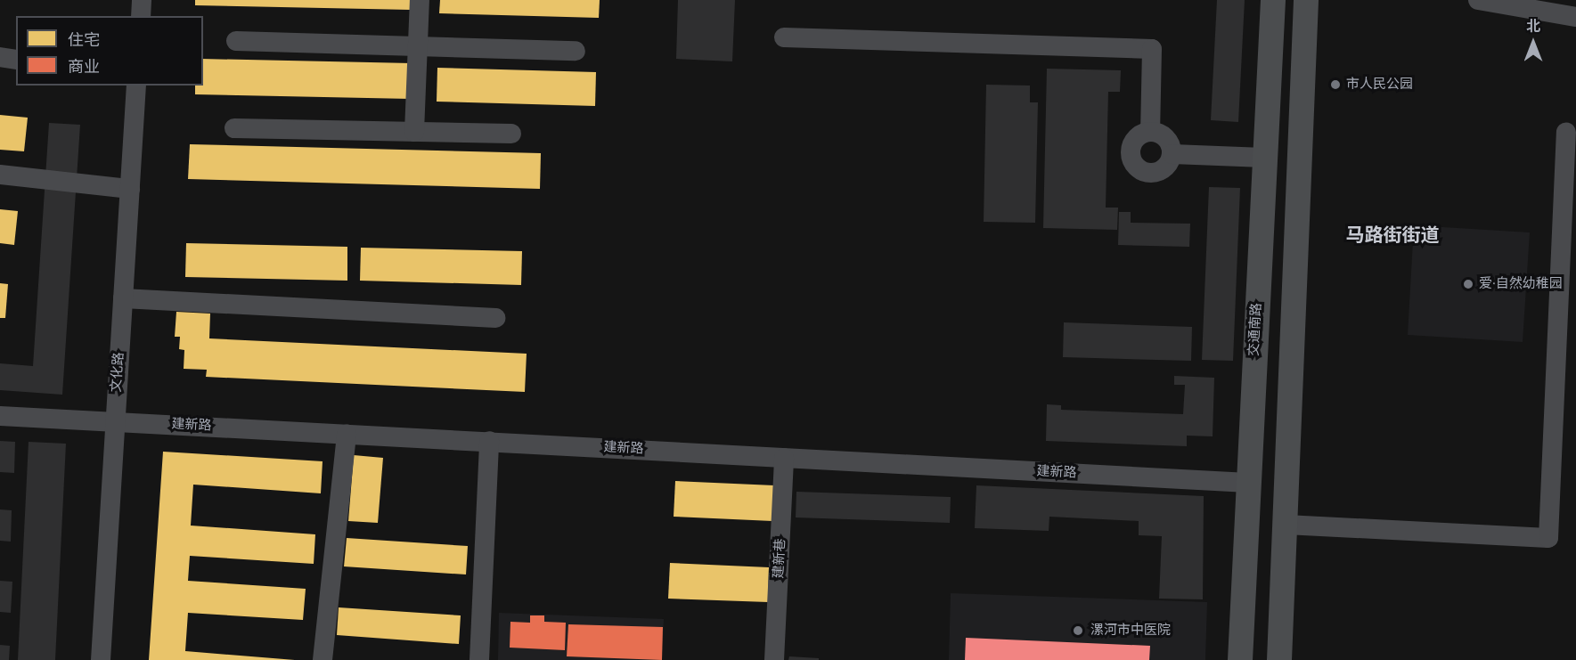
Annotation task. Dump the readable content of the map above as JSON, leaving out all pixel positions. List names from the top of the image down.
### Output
{
  "streets": {
    "main road": ["交通南路"],
    "street": ["文化路", "建新路", "建新巷"]
  },
  "crossings": [
    ["交通南路", "建新路"],
    ["文化路", "建新路"],
    ["建新路", "建新巷"]
  ],
  "districts": ["马路街街道"],
  "places": ["市人民公园", "爱·自然幼稚园", "漯河市中医院"],
  "legend": ["住宅", "商业"],
  "north": "top"
}
